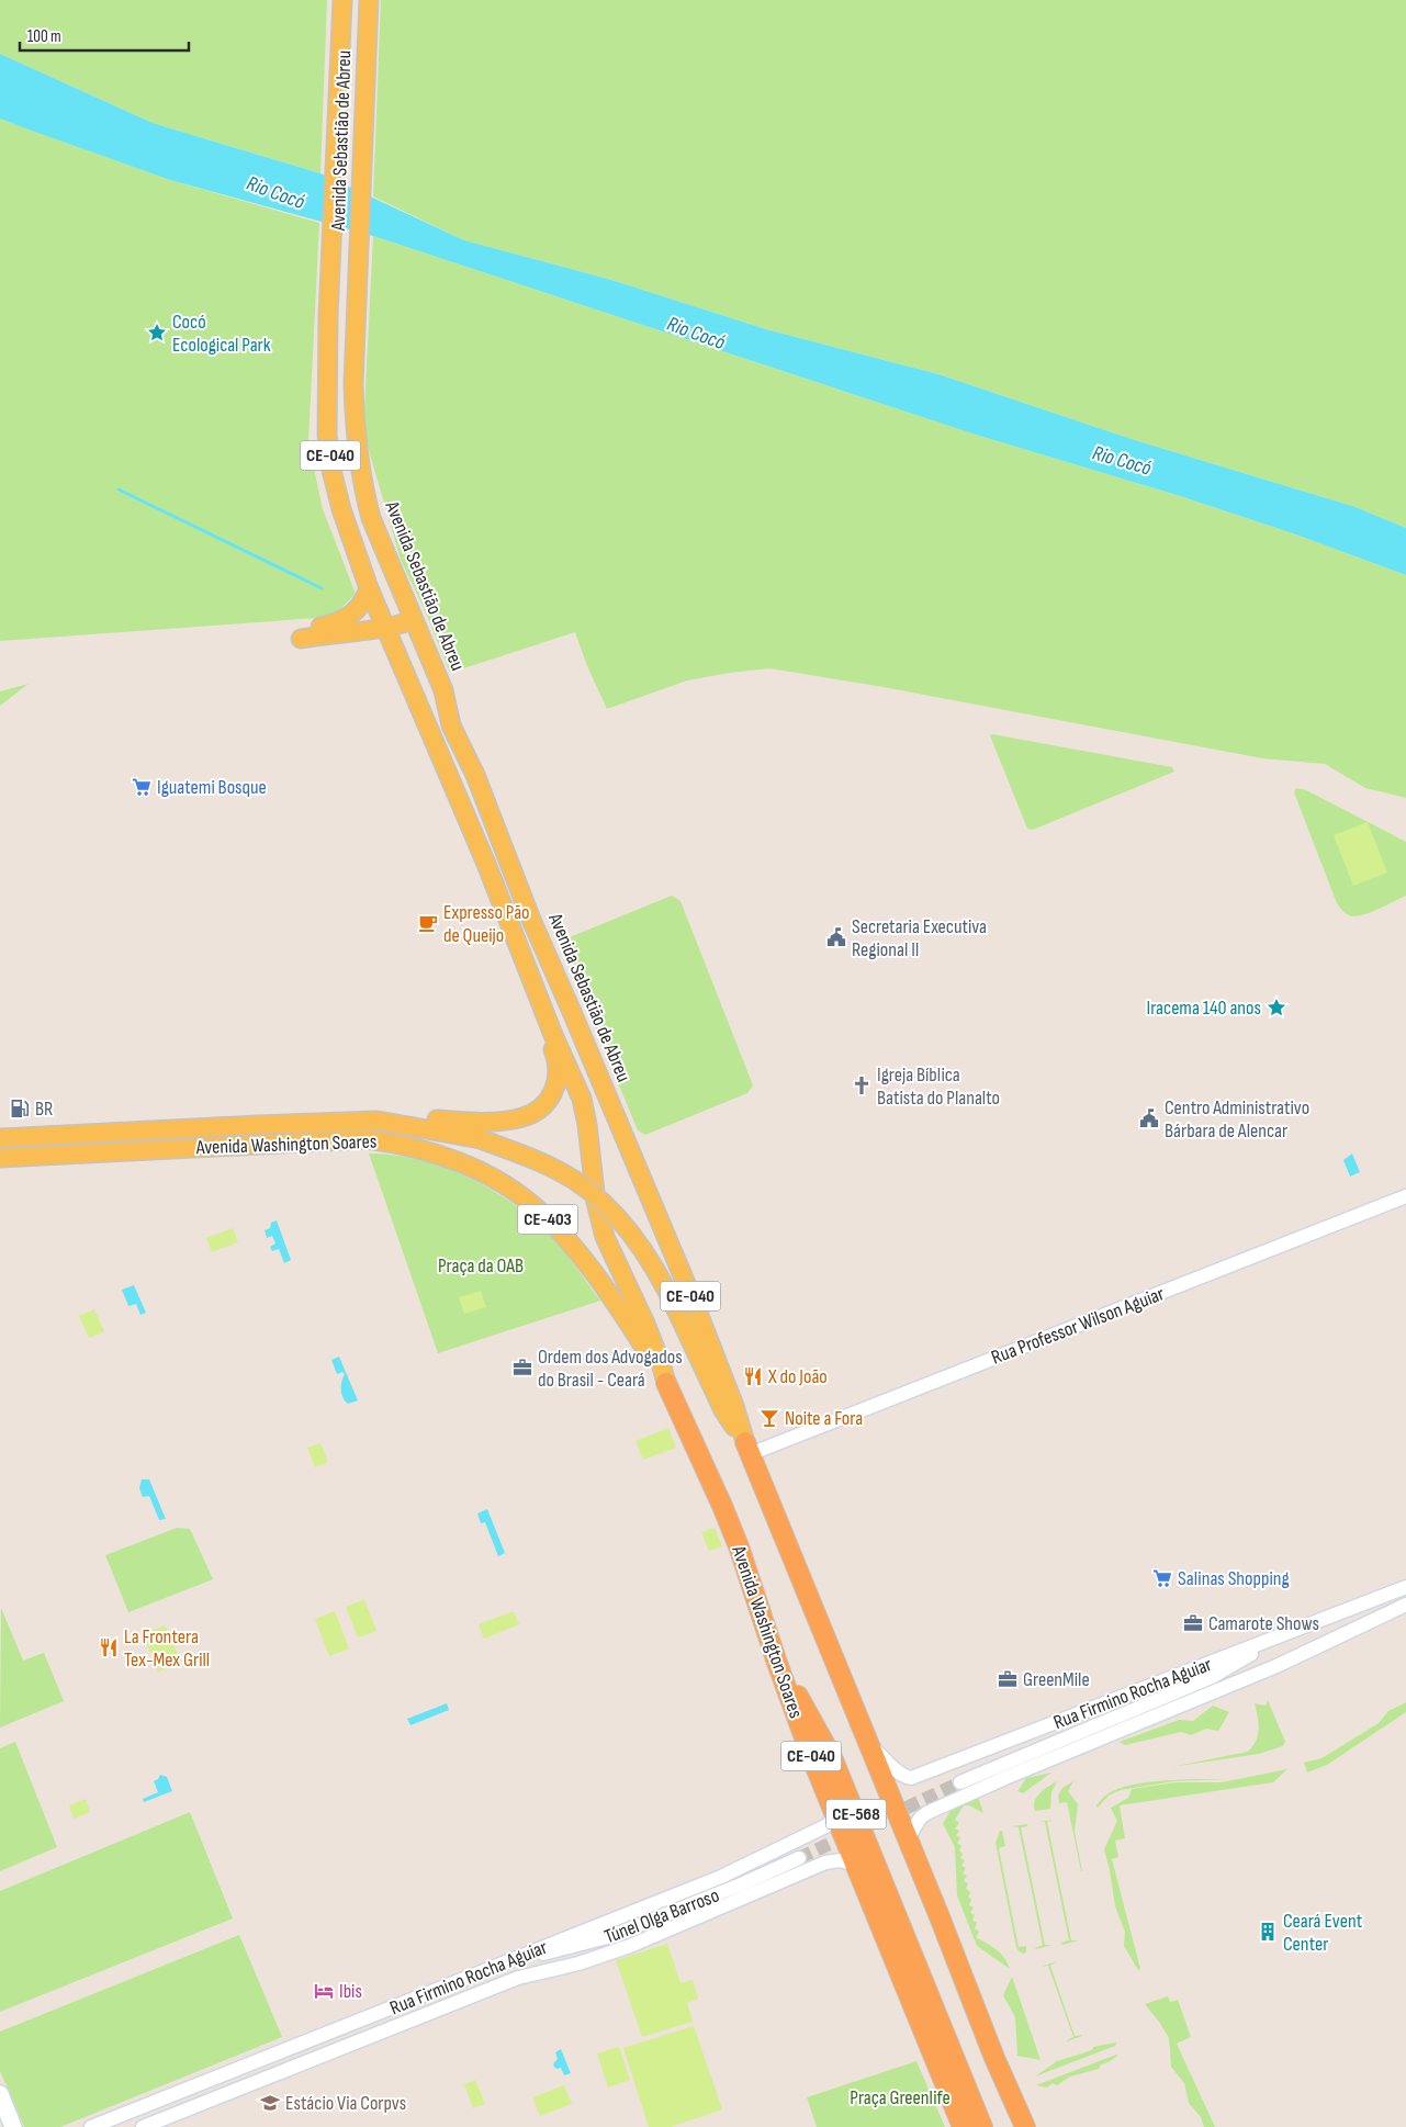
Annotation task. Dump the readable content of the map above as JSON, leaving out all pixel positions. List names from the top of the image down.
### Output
{
  "streets": {
    "highway": ["CE-040", "Avenida Washington Soares", "CE-568"],
    "main road": ["Avenida Sebastião de Abreu", "CE-403"],
    "street": ["Rua Professor Wilson Aguiar", "Rua Firmino Rocha Aguiar", "Túnel Olga Barroso"]
  },
  "crossings": [
    ["Avenida Sebastião de Abreu", "Avenida Washington Soares"],
    ["Avenida Washington Soares", "Rua Professor Wilson Aguiar"],
    ["Avenida Washington Soares", "Rua Firmino Rocha Aguiar"],
    ["Avenida Washington Soares", "CE-568"],
    ["Rua Firmino Rocha Aguiar", "Túnel Olga Barroso"]
  ],
  "water": ["Rio Cocó"],
  "parks": ["Praça da OAB", "Praça Greenlife"],
  "places": {
    "place": ["Cocó Ecological Park", "Iracema 140 anos"],
    "supermarket": ["Iguatemi Bosque", "Salinas Shopping"],
    "cafe": ["Expresso Pão de Queijo"],
    "public building": ["Secretaria Executiva Regional II", "Centro Administrativo Bárbara de Alencar"],
    "church": ["Igreja Bíblica Batista do Planalto"],
    "fuel station": ["BR"],
    "office": ["Ordem dos Advogados do Brasil - Ceará", "Camarote Shows", "GreenMile"],
    "restaurant": ["X do João", "La Frontera Tex-Mex Grill"],
    "bar": ["Noite a Fora"],
    "building": ["Ceará Event Center"],
    "hotel": ["Ibis"],
    "school or university": ["Estácio Via Corpvs"]
  },
  "scale_bar": "100 m"
}
